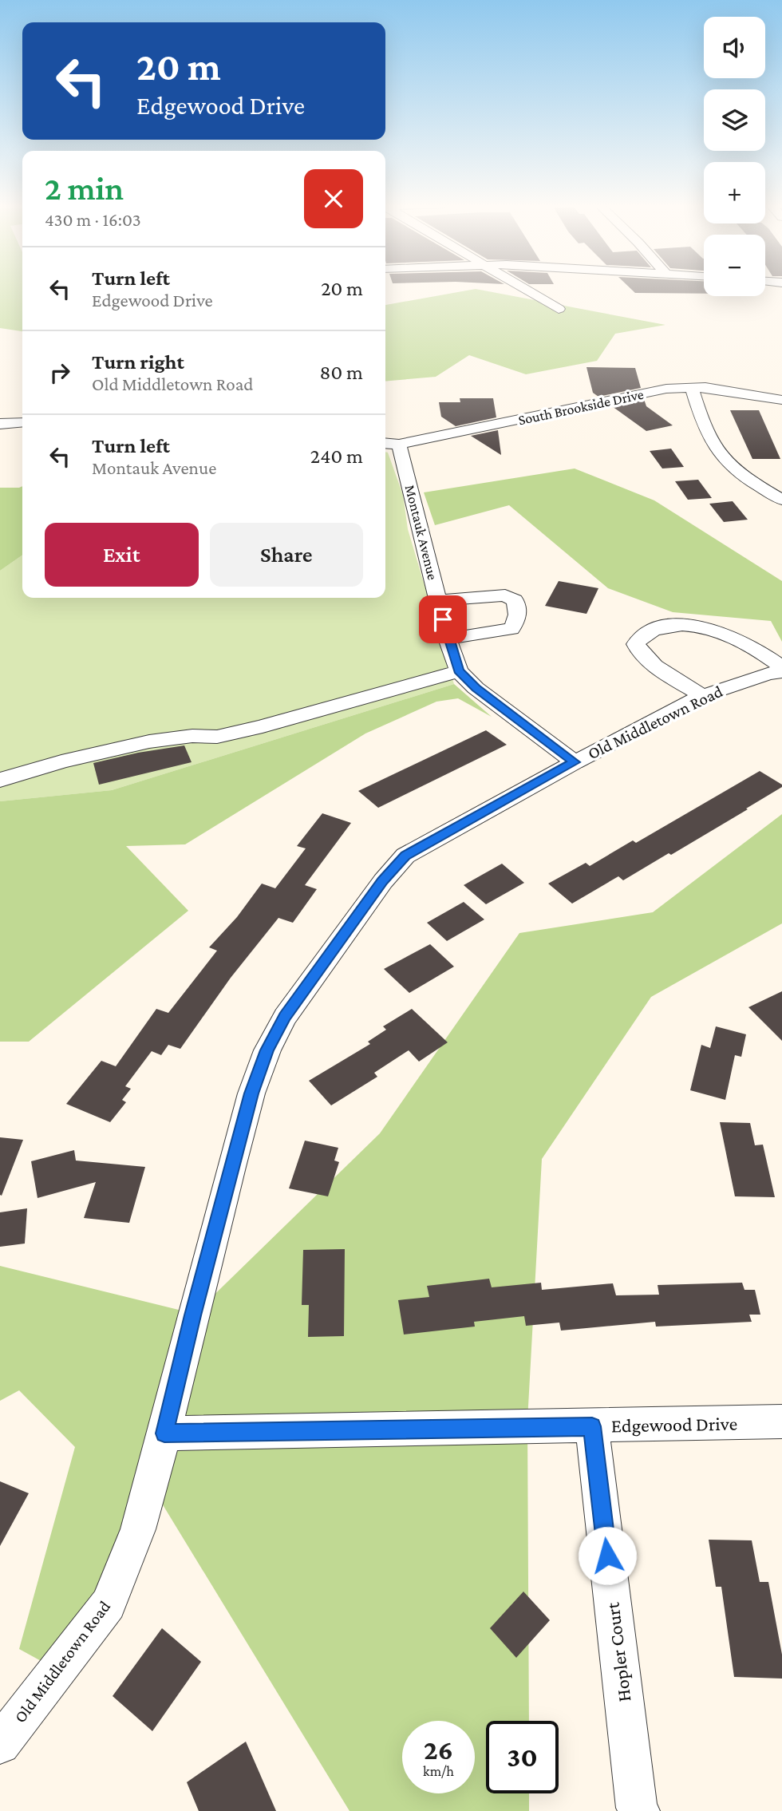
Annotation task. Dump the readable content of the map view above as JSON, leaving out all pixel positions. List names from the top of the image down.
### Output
{
  "streets": {
    "street": [
      "South Brookside Drive",
      "Montauk Avenue",
      "Old Middletown Road",
      "Edgewood Drive",
      "Hopler Court"
    ]
  },
  "crossings": [
    ["South Brookside Drive", "Montauk Avenue"],
    ["Montauk Avenue", "Old Middletown Road"],
    ["Old Middletown Road", "Edgewood Drive"],
    ["Edgewood Drive", "Hopler Court"]
  ],
  "page": {
    "map_buttons": ["+", "−"],
    "turn": ["20 m", "Edgewood Drive"],
    "heading": ["2 min", "430 m · 16:03"],
    "list": [
      {
        "name": "Turn left",
        "note": "Edgewood Drive",
        "value": "20 m"
      },
      {
        "name": "Turn right",
        "note": "Old Middletown Road",
        "value": "80 m"
      },
      {
        "name": "Turn left",
        "note": "Montauk Avenue",
        "value": "240 m"
      }
    ],
    "buttons": ["Exit", "Share"],
    "speed": "26 km/h",
    "limit": "30"
  }
}
